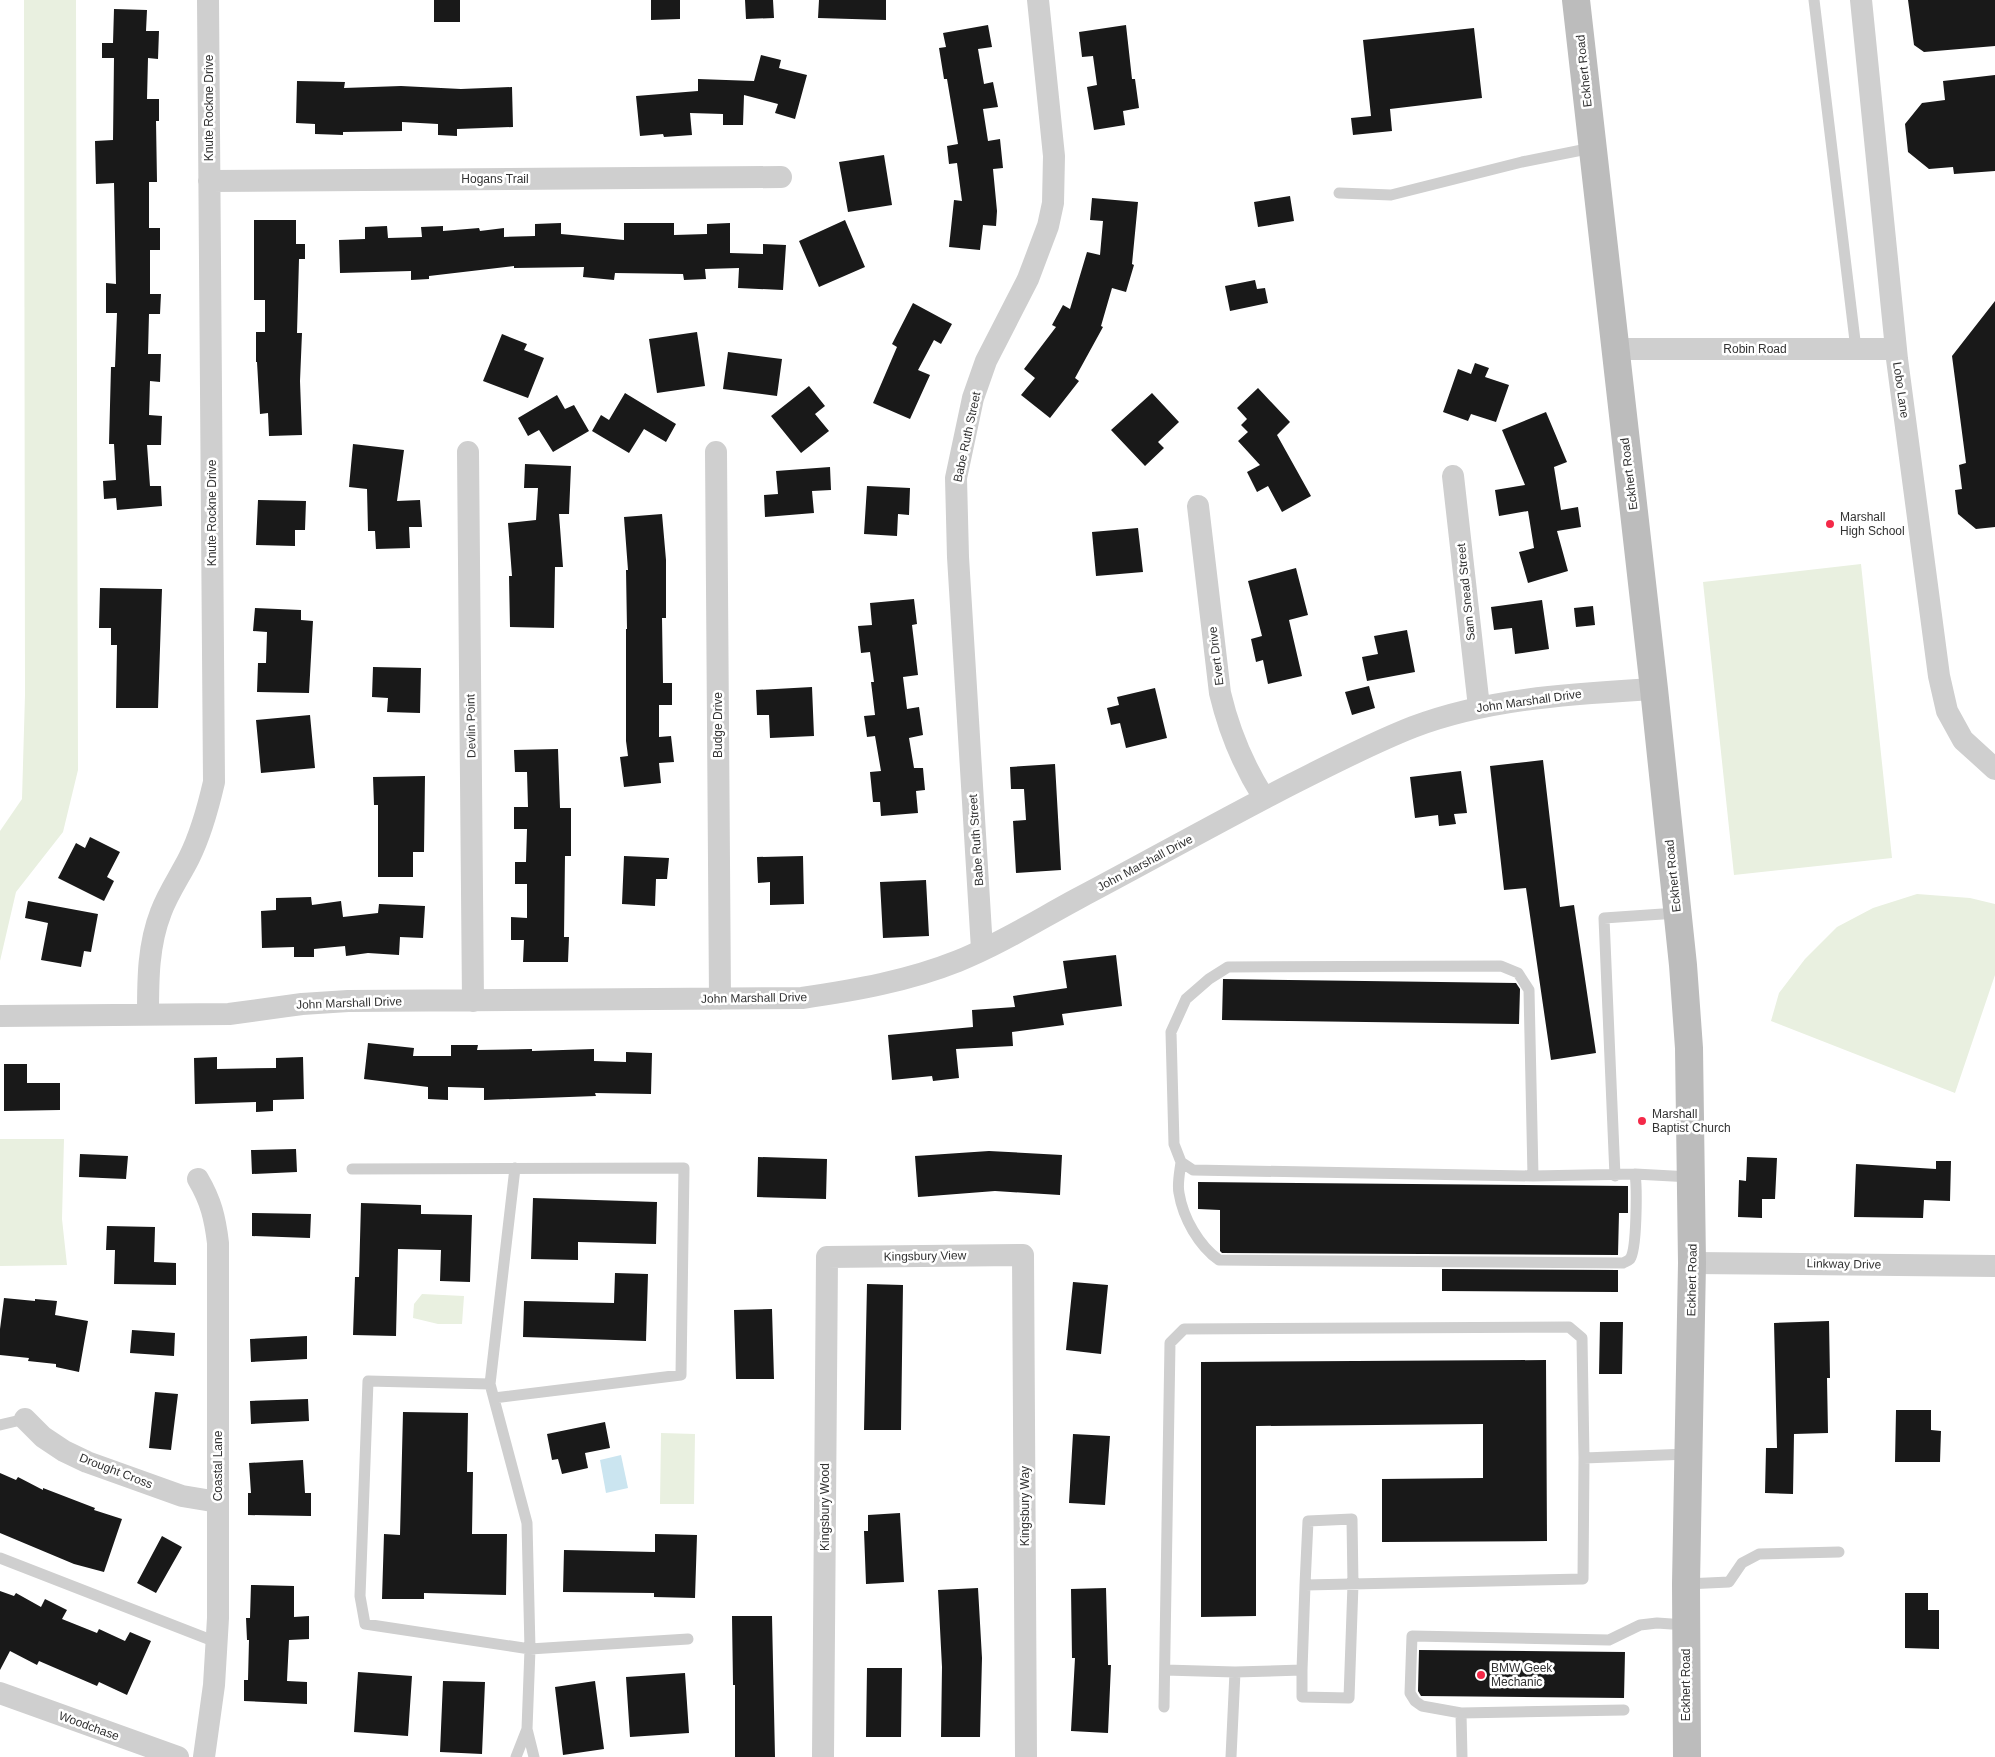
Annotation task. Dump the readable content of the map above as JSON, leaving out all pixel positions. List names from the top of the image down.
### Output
{
  "streets": {
    "main road": ["Eckhert Road"],
    "street": [
      "Knute Rockne Drive",
      "Hogans Trail",
      "Robin Road",
      "Lobo Lane",
      "Babe Ruth Street",
      "Sam Snead Street",
      "Evert Drive",
      "John Marshall Drive",
      "Budge Drive",
      "Devlin Point",
      "Kingsbury View",
      "Linkway Drive",
      "Coastal Lane",
      "Drought Cross",
      "Kingsbury Way",
      "Kingsbury Wood",
      "Woodchase"
    ]
  },
  "crossings": [
    ["Eckhert Road", "Robin Road"],
    ["Eckhert Road", "John Marshall Drive"],
    ["Eckhert Road", "Linkway Drive"],
    ["Knute Rockne Drive", "Hogans Trail"],
    ["Knute Rockne Drive", "John Marshall Drive"],
    ["Robin Road", "Lobo Lane"],
    ["Babe Ruth Street", "John Marshall Drive"],
    ["Sam Snead Street", "John Marshall Drive"],
    ["Evert Drive", "John Marshall Drive"],
    ["John Marshall Drive", "Budge Drive"],
    ["John Marshall Drive", "Devlin Point"],
    ["Kingsbury View", "Kingsbury Way"],
    ["Kingsbury View", "Kingsbury Wood"],
    ["Coastal Lane", "Drought Cross"]
  ],
  "places": ["Marshall High School", "Marshall Baptist Church", "BMW Geek Mechanic"]
}
